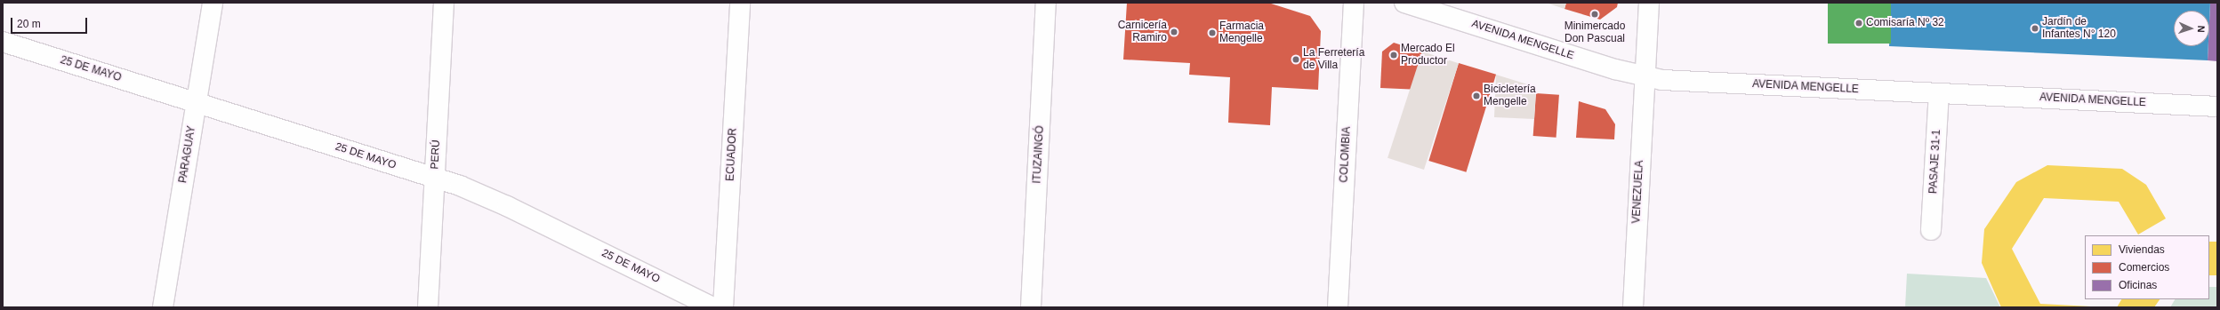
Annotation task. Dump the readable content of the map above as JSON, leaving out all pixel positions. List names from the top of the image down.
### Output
{
  "streets": {
    "street": [
      "AVENIDA MENGELLE",
      "25 DE MAYO",
      "PARAGUAY",
      "PERÚ",
      "ECUADOR",
      "ITUZAINGÓ",
      "COLOMBIA",
      "PASAJE 31-1",
      "VENEZUELA"
    ]
  },
  "crossings": [
    ["AVENIDA MENGELLE", "PASAJE 31-1"],
    ["AVENIDA MENGELLE", "VENEZUELA"],
    ["25 DE MAYO", "PARAGUAY"],
    ["25 DE MAYO", "PERÚ"]
  ],
  "places": [
    "Minimercado Don Pascual",
    "Comisaría Nº 32",
    "Jardín de Infantes N° 120",
    "Carnicería Ramiro",
    "Farmacia Mengelle",
    "Mercado El Productor",
    "La Ferretería de Villa",
    "Bicicletería Mengelle"
  ],
  "legend": ["Viviendas", "Comercios", "Oficinas"],
  "scale_bar": "20 m",
  "north": "right"
}
